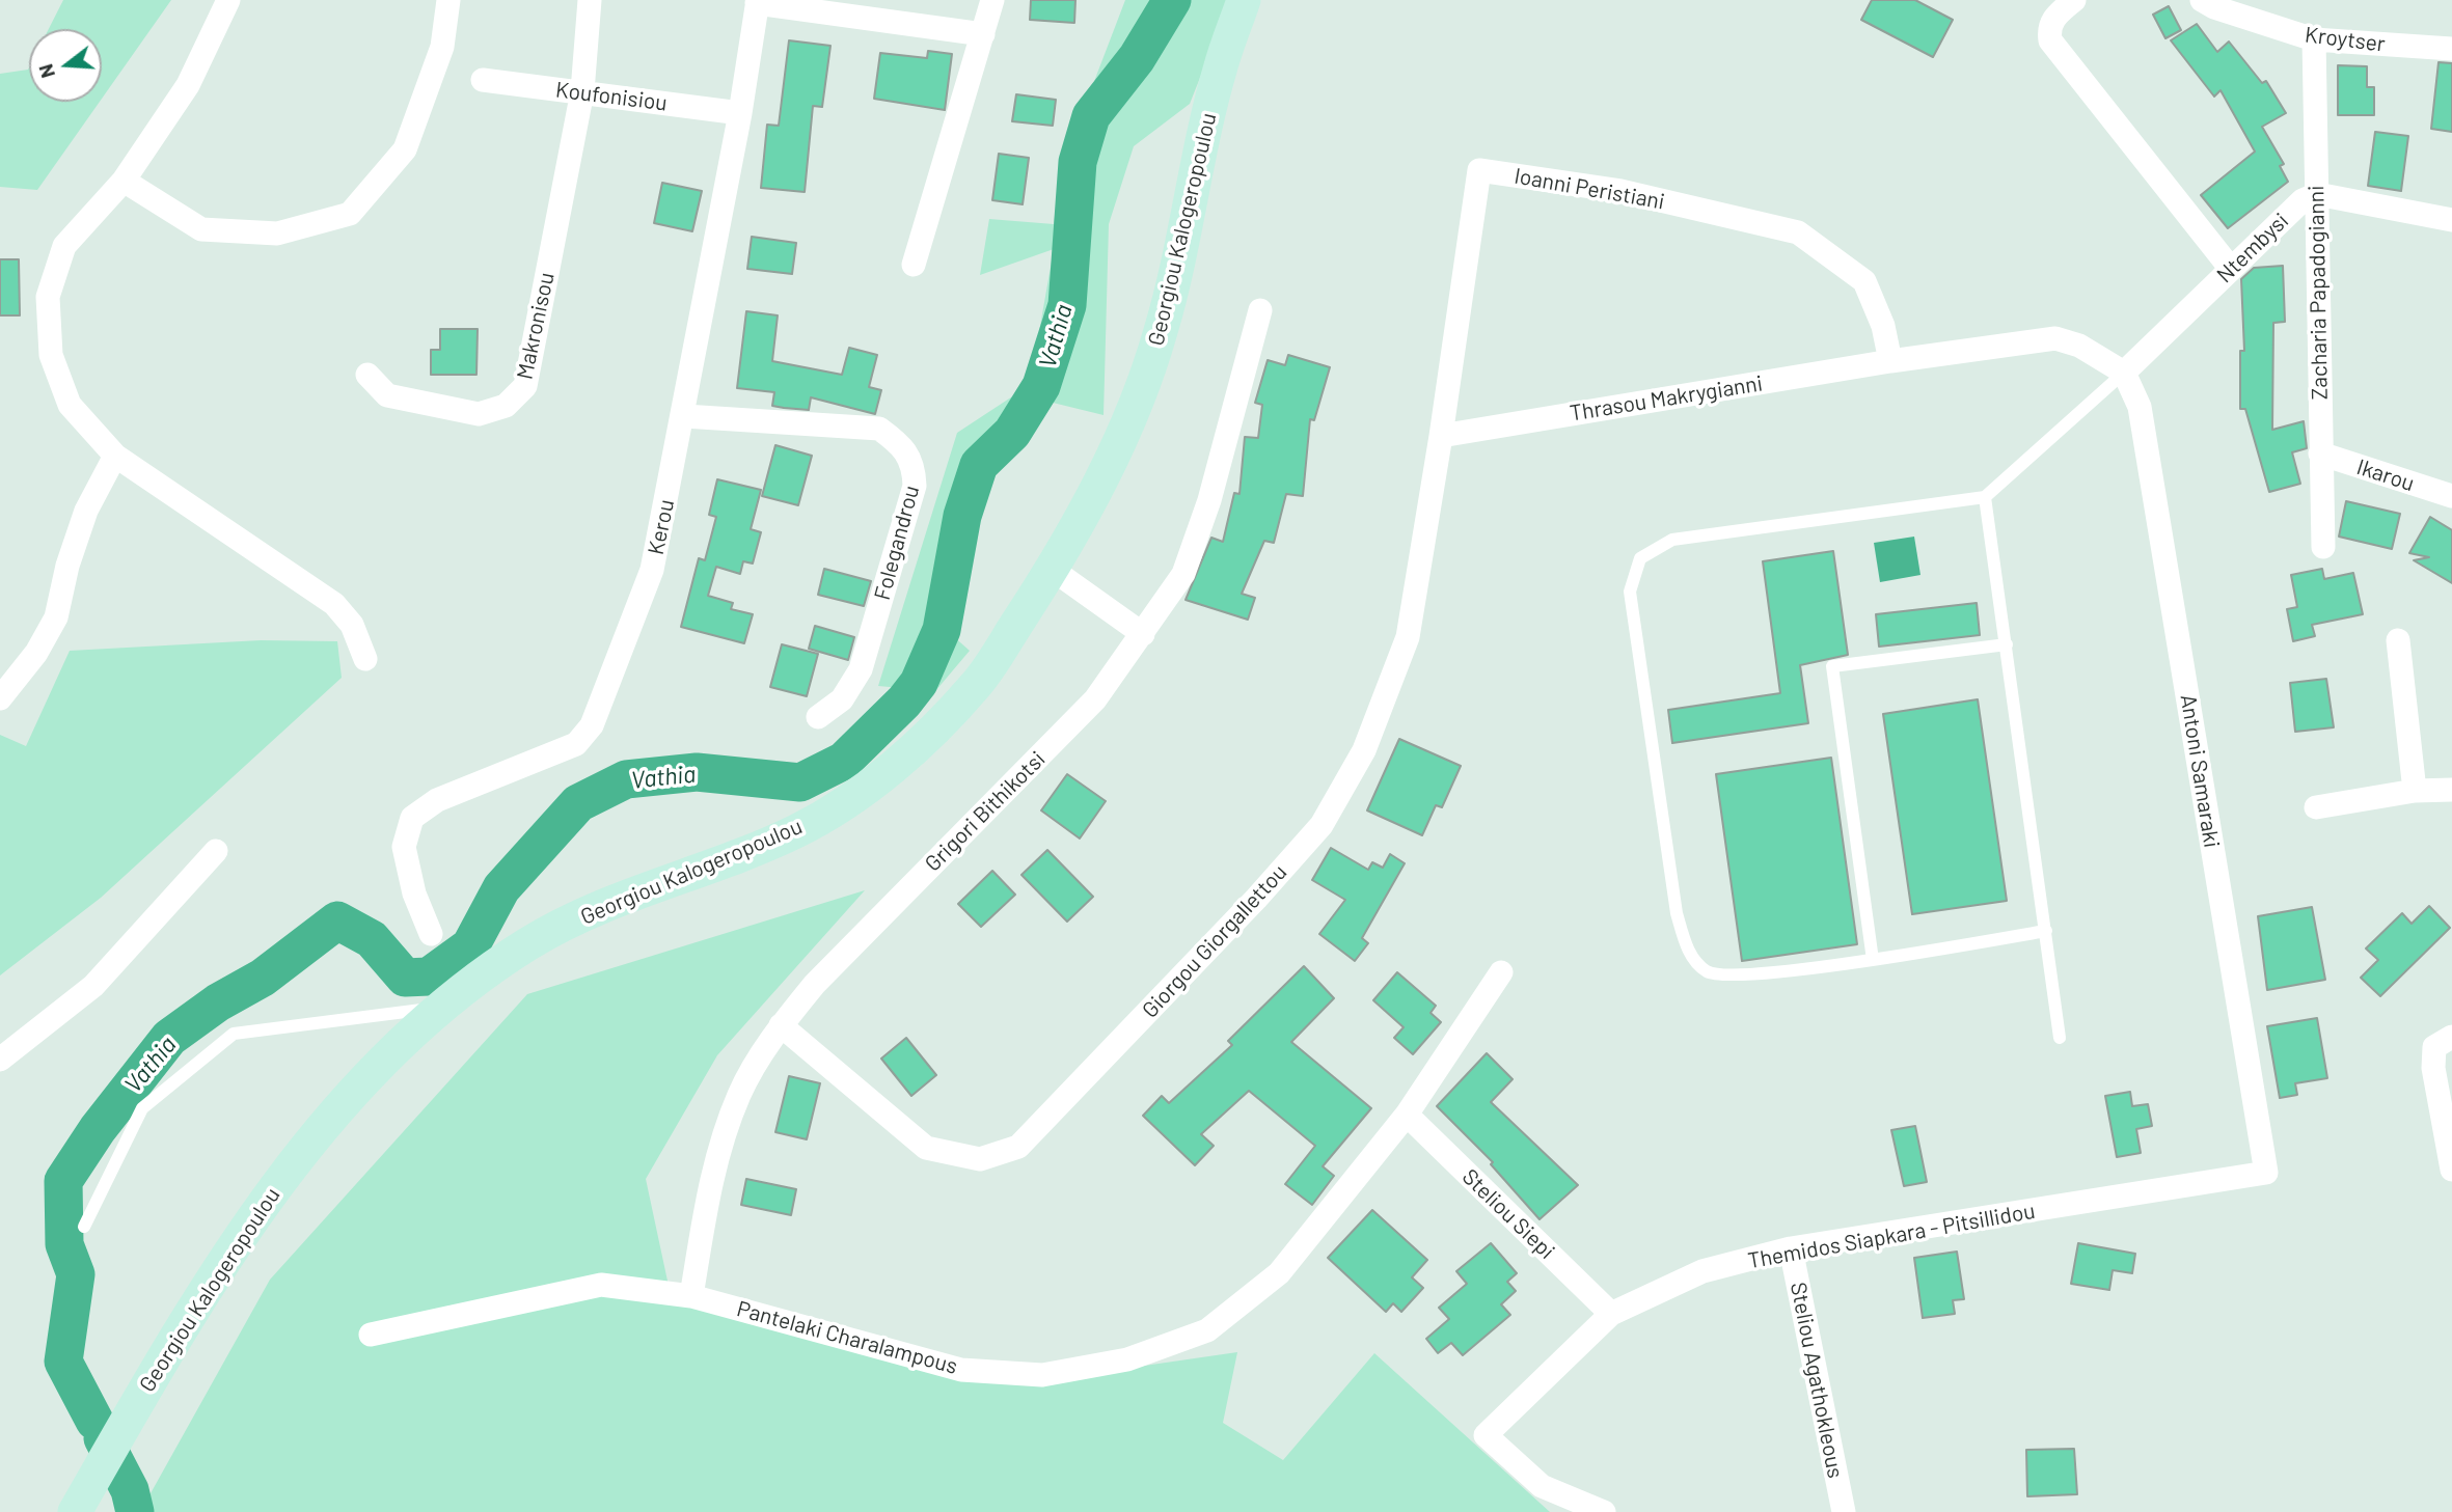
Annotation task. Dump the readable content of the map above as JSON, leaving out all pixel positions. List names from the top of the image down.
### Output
{
  "streets": {
    "street": [
      "Kroytser",
      "Koufonisiou",
      "Ioanni Peristiani",
      "Georgiou Kalogeropoulou",
      "Ntembysi",
      "Zacharia Papadogianni",
      "Makronisou",
      "Thrasou Makrygianni",
      "Ikarou",
      "Kerou",
      "Folegandrou",
      "Antoni Samaraki",
      "Grigori Bithikotsi",
      "Giorgou Giorgallettou",
      "Steliou Siepi",
      "Themidos Siapkara - Pitsillidou",
      "Pantelaki Charalampous",
      "Steliou Agathokleous"
    ]
  },
  "crossings": [
    ["Kroytser", "Zacharia Papadogianni"],
    ["Koufonisiou", "Makronisou"],
    ["Koufonisiou", "Kerou"],
    ["Ioanni Peristiani", "Thrasou Makrygianni"],
    ["Ioanni Peristiani", "Giorgou Giorgallettou"],
    ["Ntembysi", "Zacharia Papadogianni"],
    ["Ntembysi", "Thrasou Makrygianni"],
    ["Ntembysi", "Antoni Samaraki"],
    ["Zacharia Papadogianni", "Ikarou"],
    ["Thrasou Makrygianni", "Antoni Samaraki"],
    ["Thrasou Makrygianni", "Giorgou Giorgallettou"],
    ["Kerou", "Folegandrou"],
    ["Antoni Samaraki", "Themidos Siapkara - Pitsillidou"],
    ["Grigori Bithikotsi", "Giorgou Giorgallettou"],
    ["Grigori Bithikotsi", "Pantelaki Charalampous"],
    ["Steliou Siepi", "Themidos Siapkara - Pitsillidou"],
    ["Steliou Siepi", "Pantelaki Charalampous"],
    ["Themidos Siapkara - Pitsillidou", "Steliou Agathokleous"]
  ],
  "water": ["Vathia"],
  "north": "left"
}
